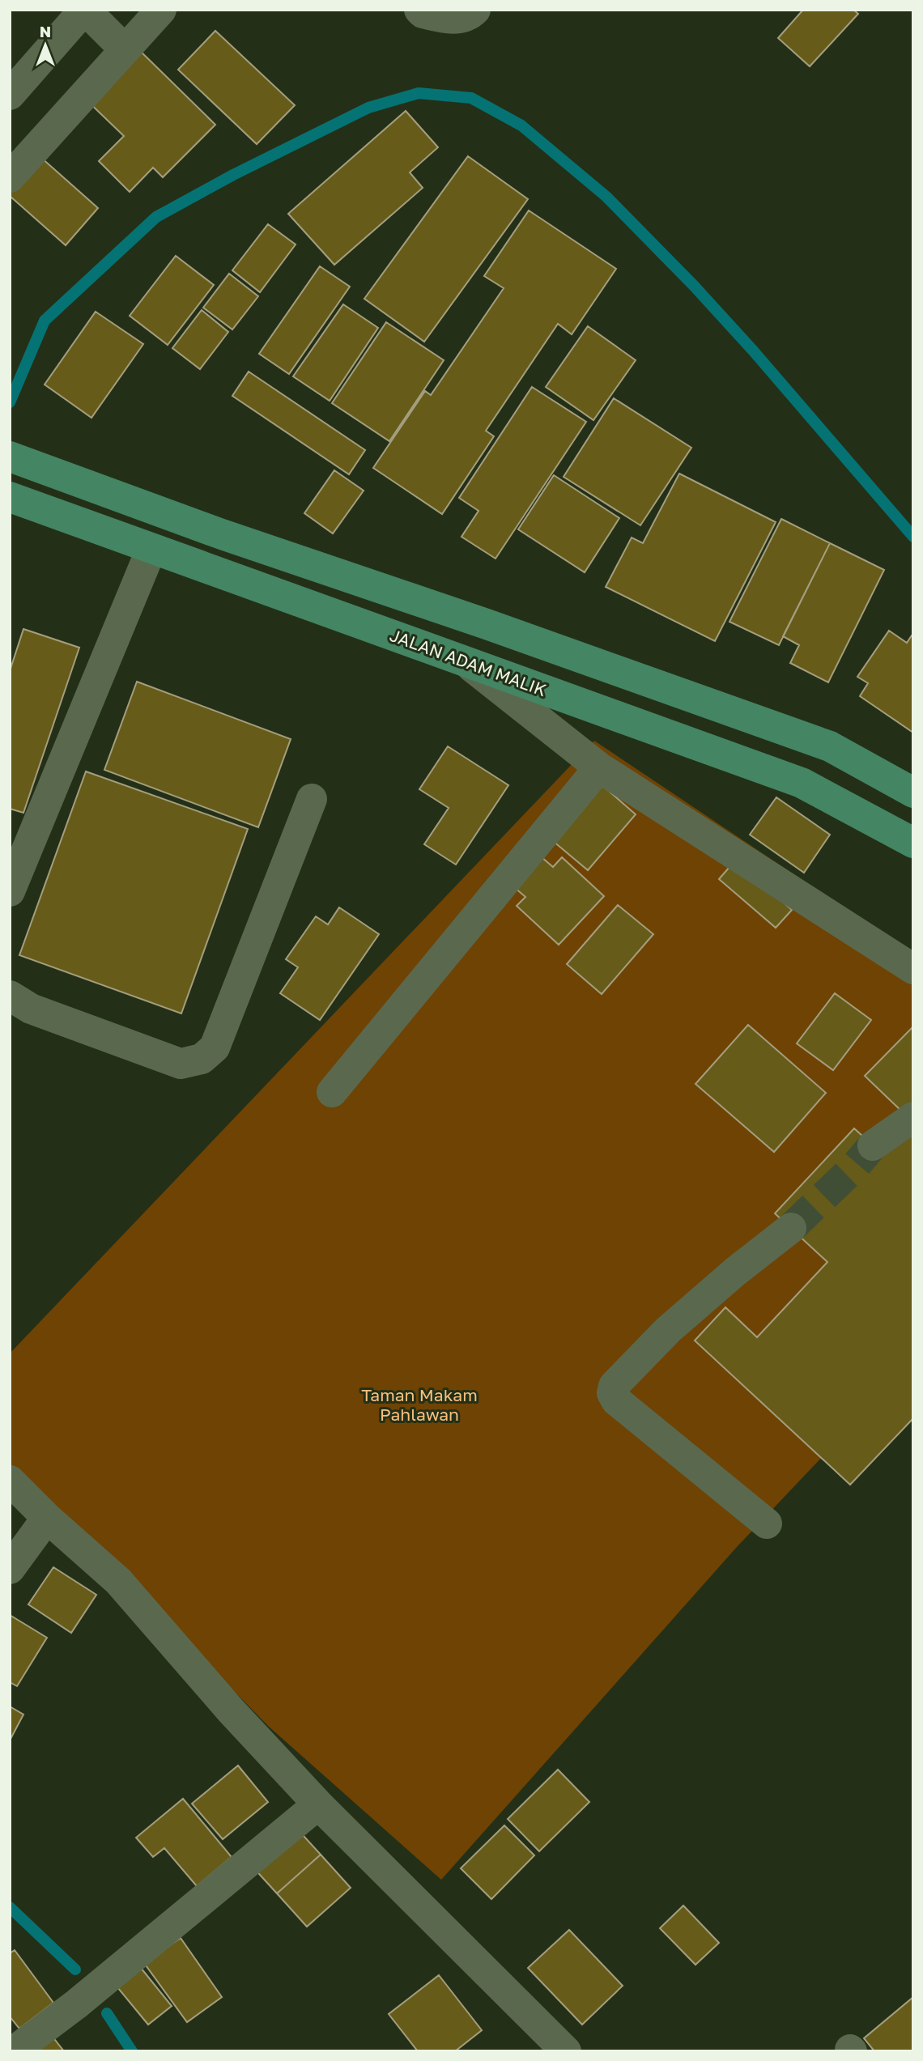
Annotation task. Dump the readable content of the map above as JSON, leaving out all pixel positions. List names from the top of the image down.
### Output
{
  "streets": {
    "main road": ["JALAN ADAM MALIK"]
  },
  "parks": ["Taman Makam Pahlawan"],
  "north": "top"
}
